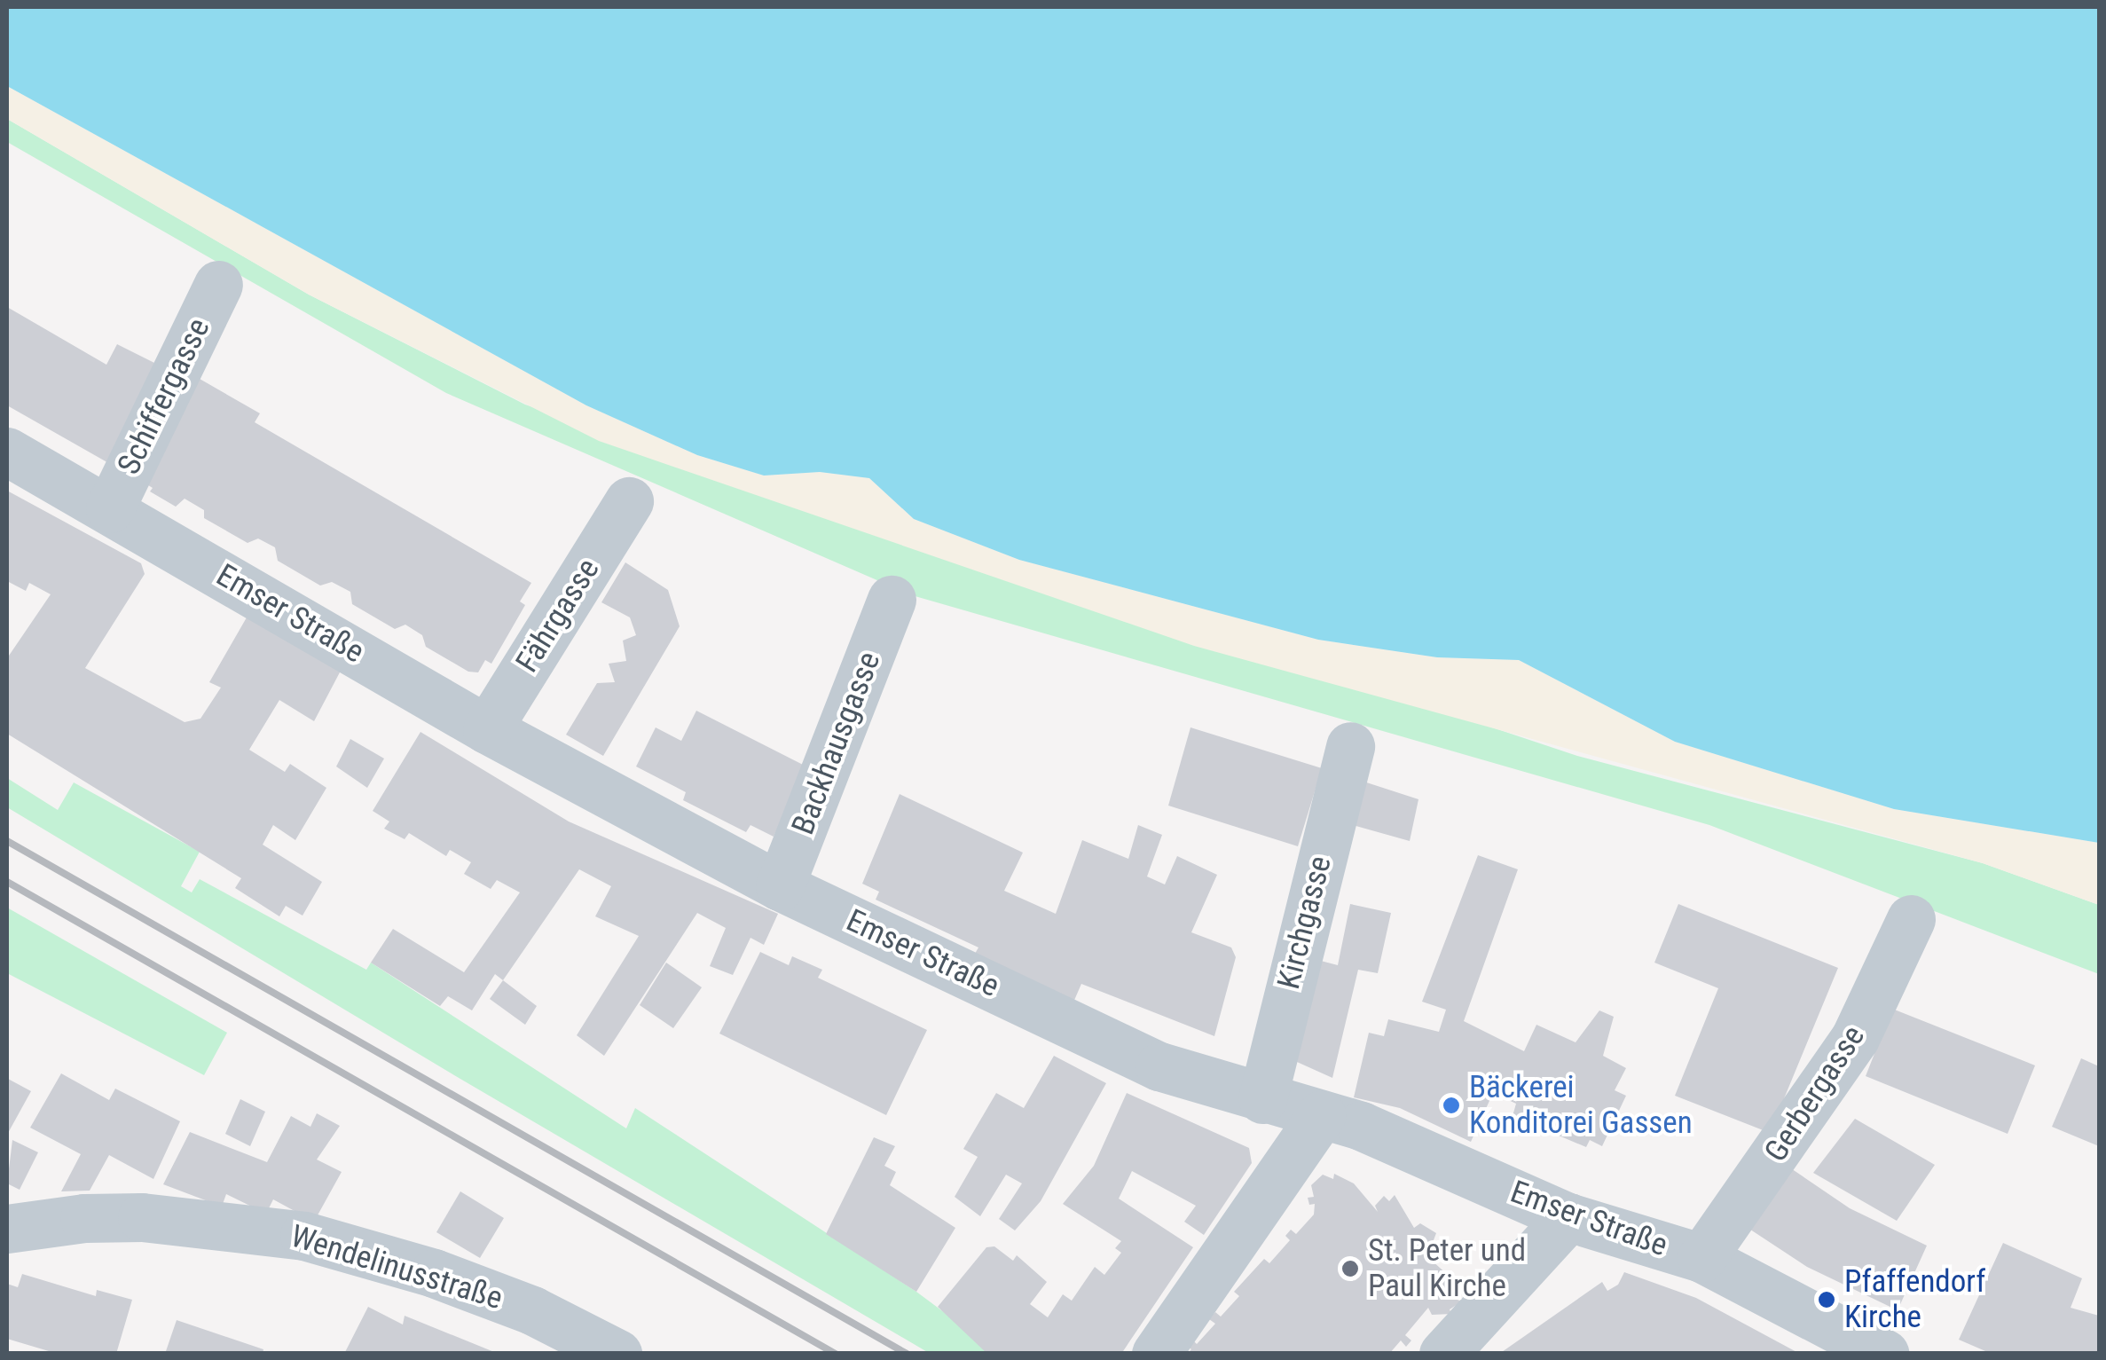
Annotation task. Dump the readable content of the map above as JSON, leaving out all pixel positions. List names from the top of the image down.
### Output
{
  "streets": {
    "street": [
      "Schiffergasse",
      "Emser Straße",
      "Fährgasse",
      "Backhausgasse",
      "Kirchgasse",
      "Gerbergasse",
      "Wendelinusstraße"
    ]
  },
  "crossings": [
    ["Schiffergasse", "Emser Straße"],
    ["Emser Straße", "Fährgasse"],
    ["Emser Straße", "Backhausgasse"],
    ["Emser Straße", "Kirchgasse"],
    ["Emser Straße", "Gerbergasse"]
  ],
  "places": ["Bäckerei Konditorei Gassen", "St. Peter und Paul Kirche", "Pfaffendorf Kirche"]
}
